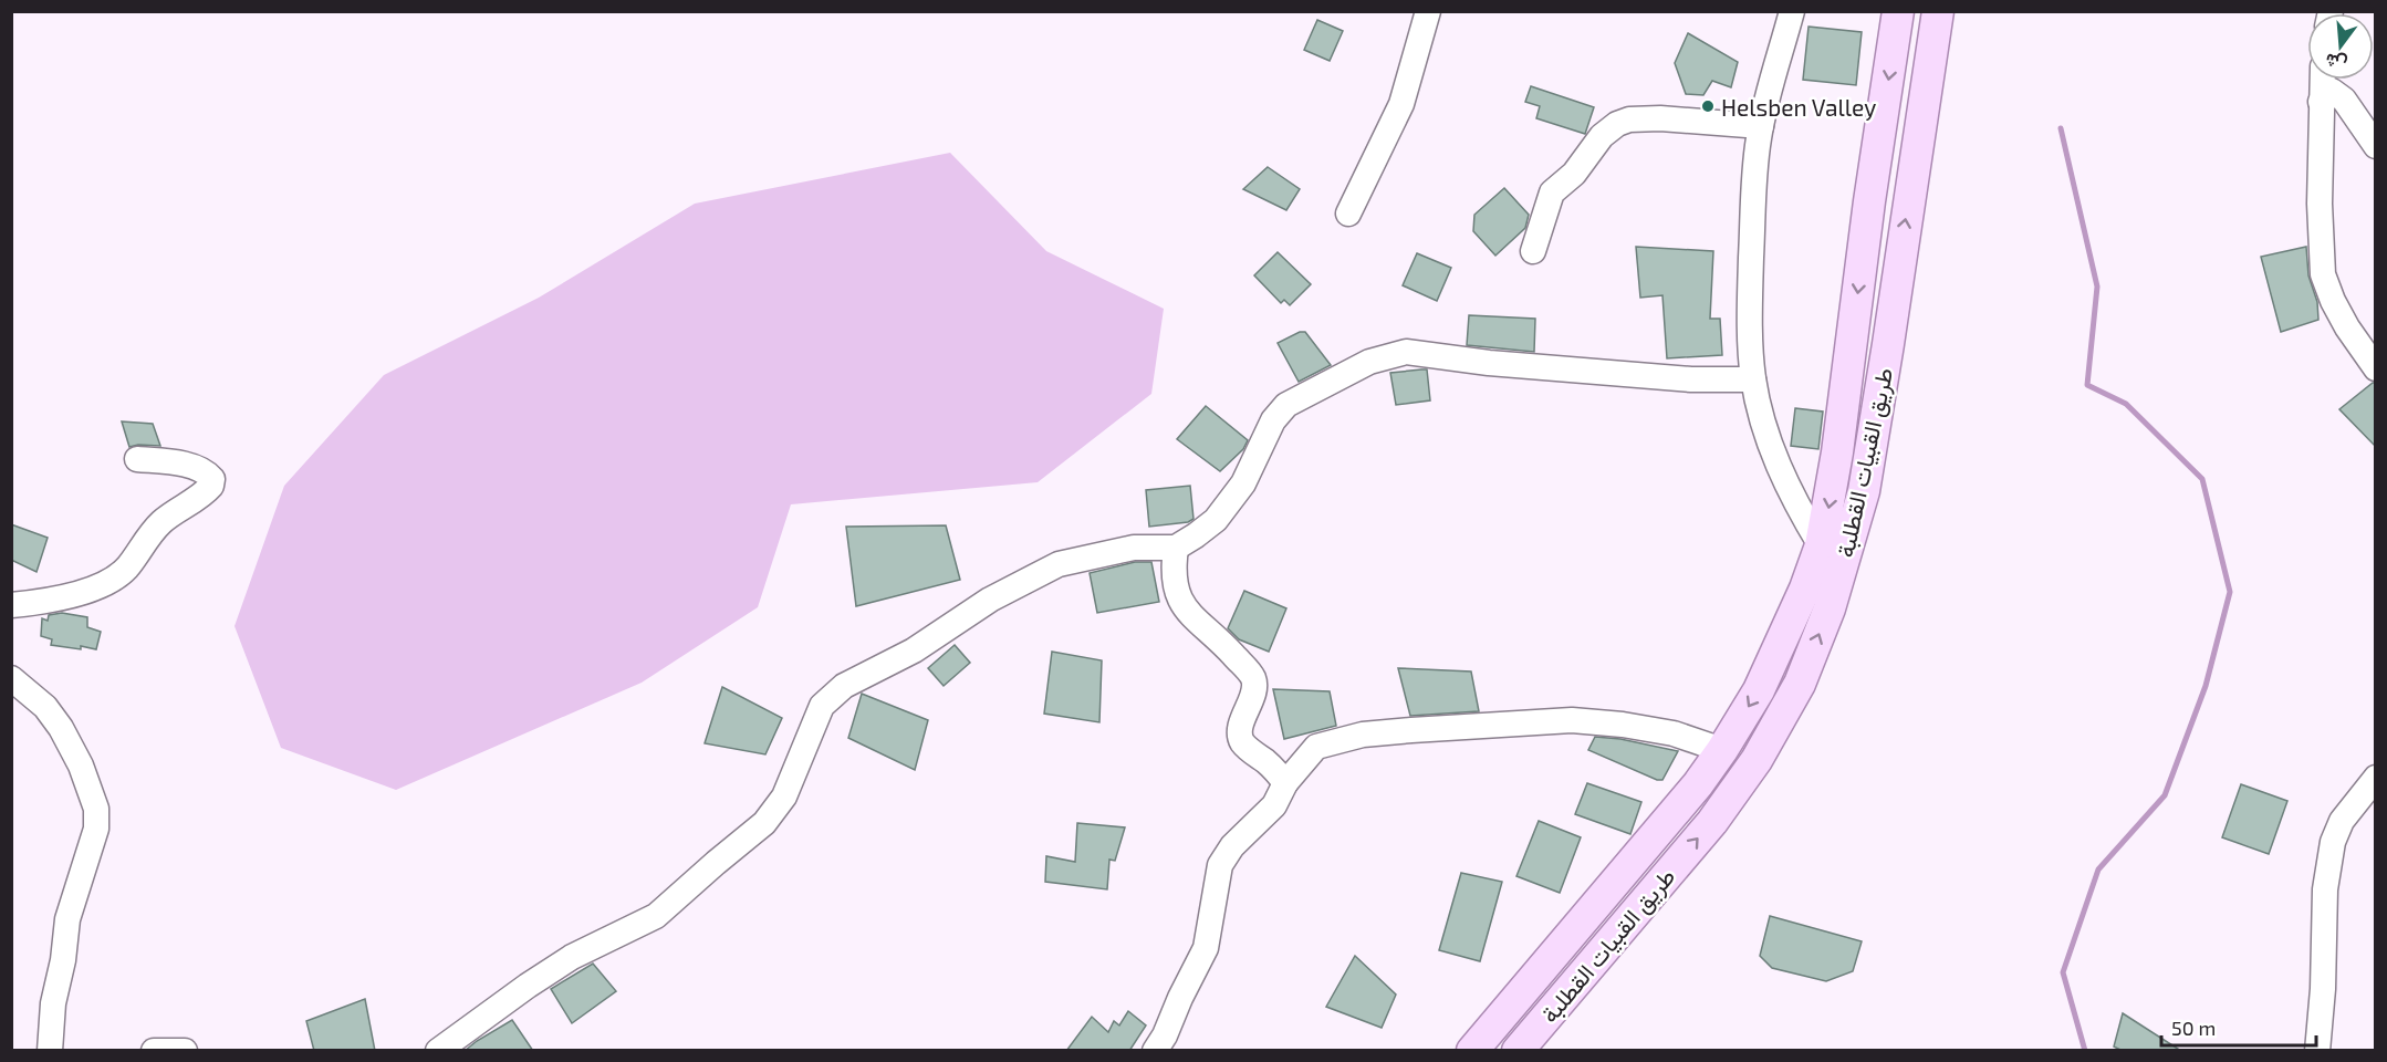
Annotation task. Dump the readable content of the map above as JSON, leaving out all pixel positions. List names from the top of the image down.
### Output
{
  "streets": {
    "main road": ["طريق القبيات القطلبة"]
  },
  "places": ["Helsben Valley"],
  "scale_bar": "50 m",
  "north": "bottom"
}
